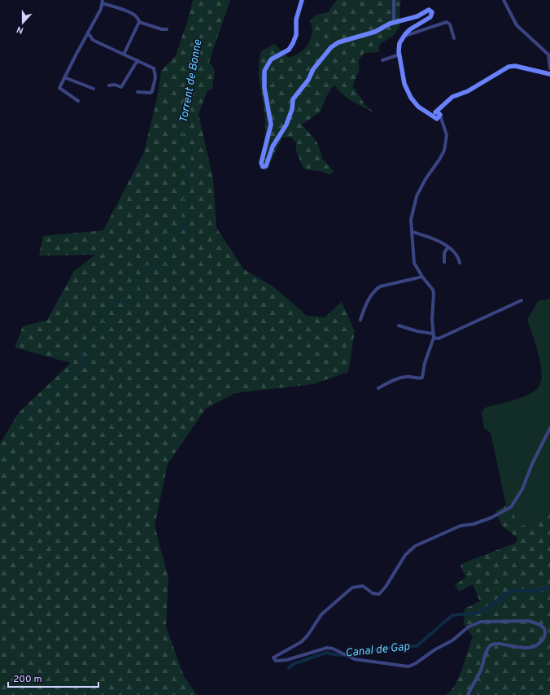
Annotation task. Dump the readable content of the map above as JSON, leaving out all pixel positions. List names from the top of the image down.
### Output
{
  "water": ["Torrent de Bonne", "Canal de Gap"],
  "scale_bar": "200 m",
  "north": "bottom"
}
